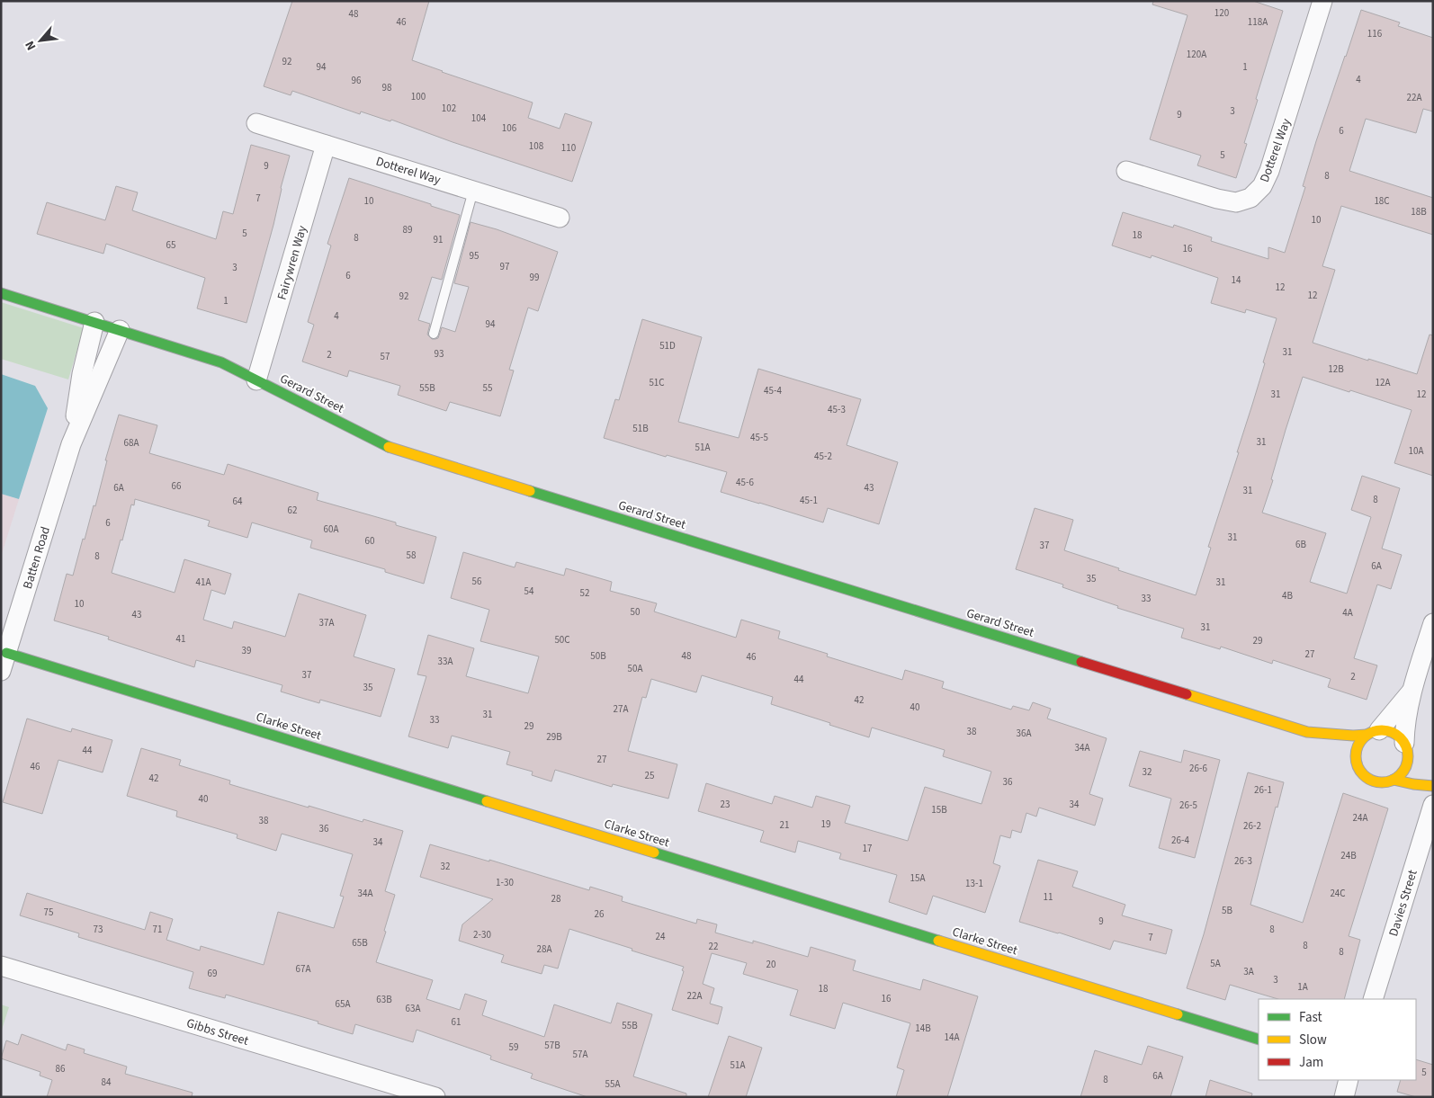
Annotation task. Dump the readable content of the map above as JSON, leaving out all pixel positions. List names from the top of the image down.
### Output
{
  "streets": {
    "street": [
      "Dotterel Way",
      "Fairywren Way",
      "Gerard Street",
      "Batten Road",
      "Clarke Street",
      "Davies Street",
      "Gibbs Street"
    ]
  },
  "crossings": [
    ["Dotterel Way", "Fairywren Way"],
    ["Fairywren Way", "Gerard Street"],
    ["Gerard Street", "Batten Road"],
    ["Batten Road", "Clarke Street"]
  ],
  "house_numbers": [
    "120",
    "48",
    "46",
    "118A",
    "116",
    "120A",
    "92",
    "94",
    "1",
    "4",
    "96",
    "98",
    "100",
    "22A",
    "102",
    "3",
    "9",
    "104",
    "106",
    "6",
    "108",
    "110",
    "5",
    "9",
    "8",
    "7",
    "10",
    "18C",
    "18B",
    "10",
    "89",
    "5",
    "18",
    "8",
    "91",
    "65",
    "16",
    "95",
    "97",
    "3",
    "6",
    "99",
    "14",
    "12",
    "12",
    "92",
    "1",
    "4",
    "94",
    "51D",
    "31",
    "93",
    "2",
    "57",
    "12B",
    "51C",
    "12A",
    "55B",
    "55",
    "45-4",
    "31",
    "12",
    "45-3",
    "51B",
    "45-5",
    "31",
    "68A",
    "51A",
    "10A",
    "45-2",
    "45-6",
    "66",
    "6A",
    "43",
    "31",
    "8",
    "45-1",
    "64",
    "62",
    "6",
    "60A",
    "31",
    "60",
    "6B",
    "37",
    "58",
    "8",
    "6A",
    "35",
    "56",
    "41A",
    "31",
    "54",
    "52",
    "4B",
    "33",
    "10",
    "50",
    "4A",
    "43",
    "37A",
    "31",
    "41",
    "50C",
    "29",
    "39",
    "27",
    "50B",
    "48",
    "46",
    "33A",
    "50A",
    "37",
    "2",
    "44",
    "35",
    "42",
    "40",
    "27A",
    "31",
    "33",
    "29",
    "38",
    "36A",
    "29B",
    "34A",
    "44",
    "27",
    "46",
    "26-6",
    "32",
    "25",
    "42",
    "36",
    "26-1",
    "40",
    "23",
    "34",
    "26-5",
    "15B",
    "24A",
    "38",
    "19",
    "21",
    "26-2",
    "36",
    "26-4",
    "34",
    "17",
    "24B",
    "26-3",
    "32",
    "15A",
    "1-30",
    "13-1",
    "34A",
    "24C",
    "11",
    "28",
    "5B",
    "75",
    "26",
    "9",
    "73",
    "71",
    "8",
    "2-30",
    "24",
    "7",
    "65B",
    "8",
    "22",
    "28A",
    "8",
    "5A",
    "20",
    "67A",
    "3A",
    "69",
    "3",
    "1A",
    "18",
    "22A",
    "16",
    "63B",
    "65A",
    "63A",
    "61",
    "55B",
    "14B",
    "14A",
    "57B",
    "59",
    "57A",
    "51A",
    "86",
    "5",
    "6A",
    "8",
    "84",
    "55A"
  ],
  "legend": ["Fast", "Slow", "Jam"],
  "north": "bottom left"
}
